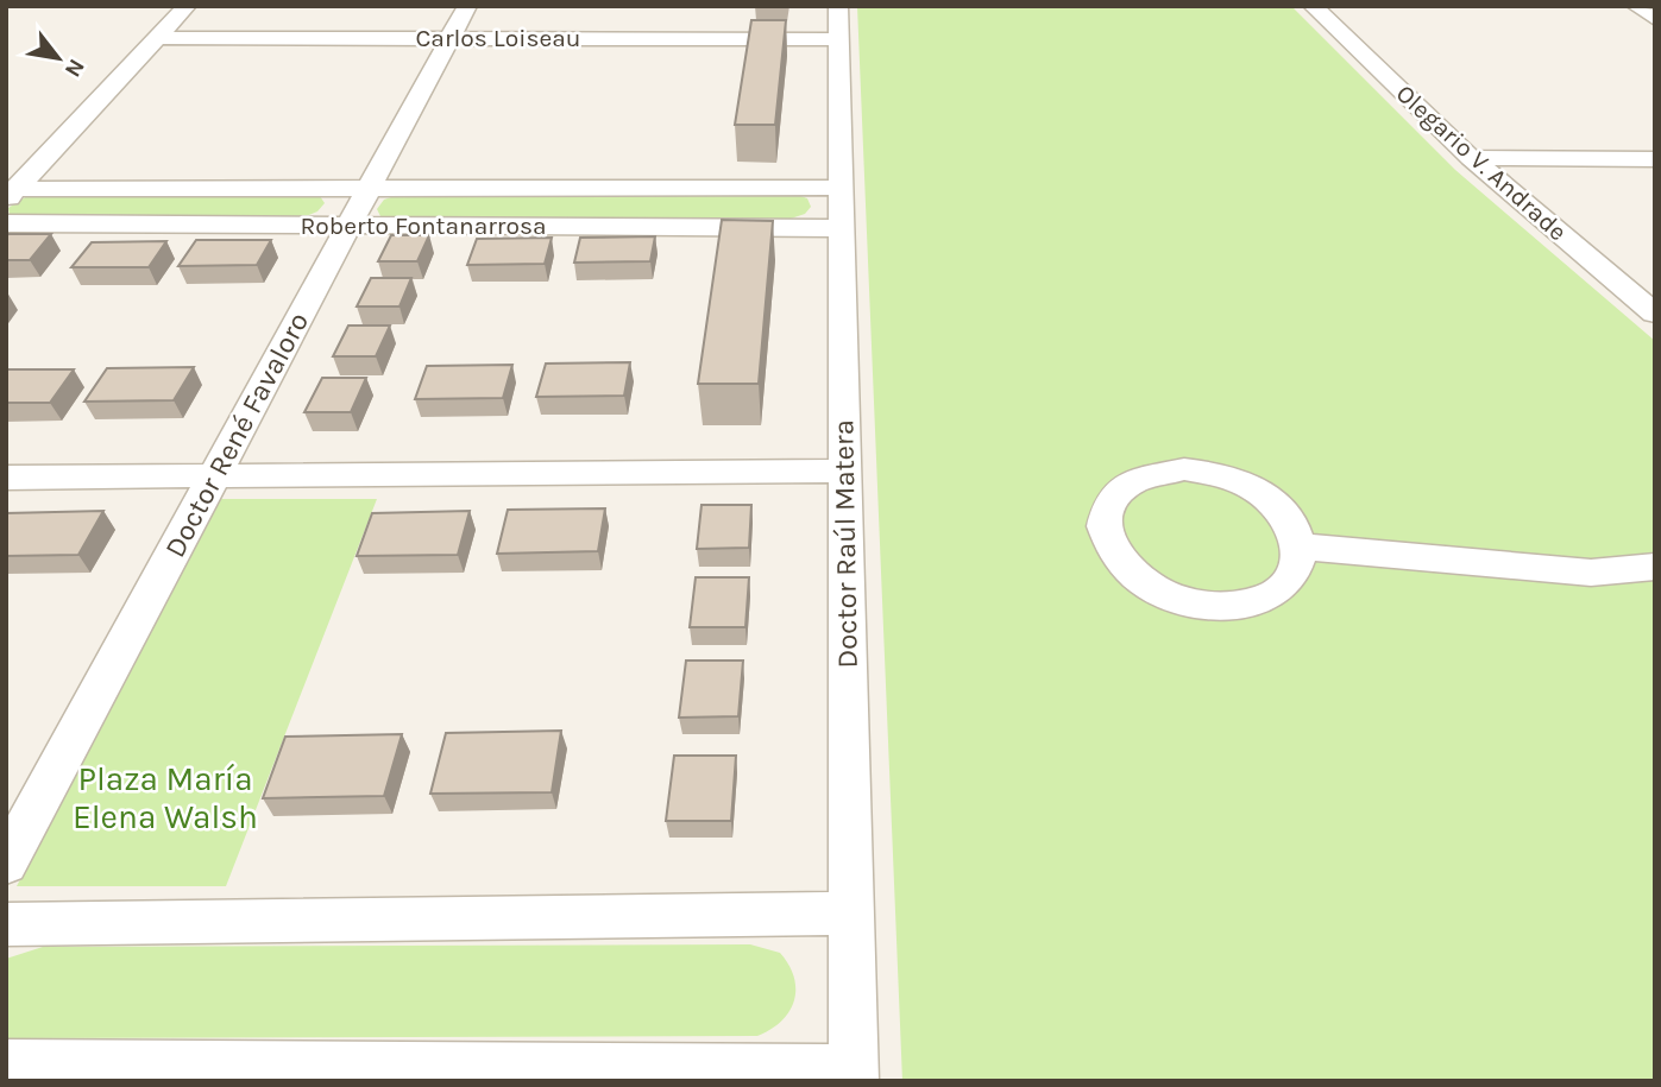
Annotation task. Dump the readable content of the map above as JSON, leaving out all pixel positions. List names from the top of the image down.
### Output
{
  "streets": {
    "street": [
      "Carlos Loiseau",
      "Olegario V. Andrade",
      "Roberto Fontanarrosa",
      "Doctor René Favaloro",
      "Doctor Raúl Matera"
    ]
  },
  "crossings": [
    ["Carlos Loiseau", "Doctor René Favaloro"],
    ["Carlos Loiseau", "Doctor Raúl Matera"],
    ["Roberto Fontanarrosa", "Doctor René Favaloro"],
    ["Roberto Fontanarrosa", "Doctor Raúl Matera"]
  ],
  "parks": ["Plaza María Elena Walsh"],
  "north": "bottom right"
}
